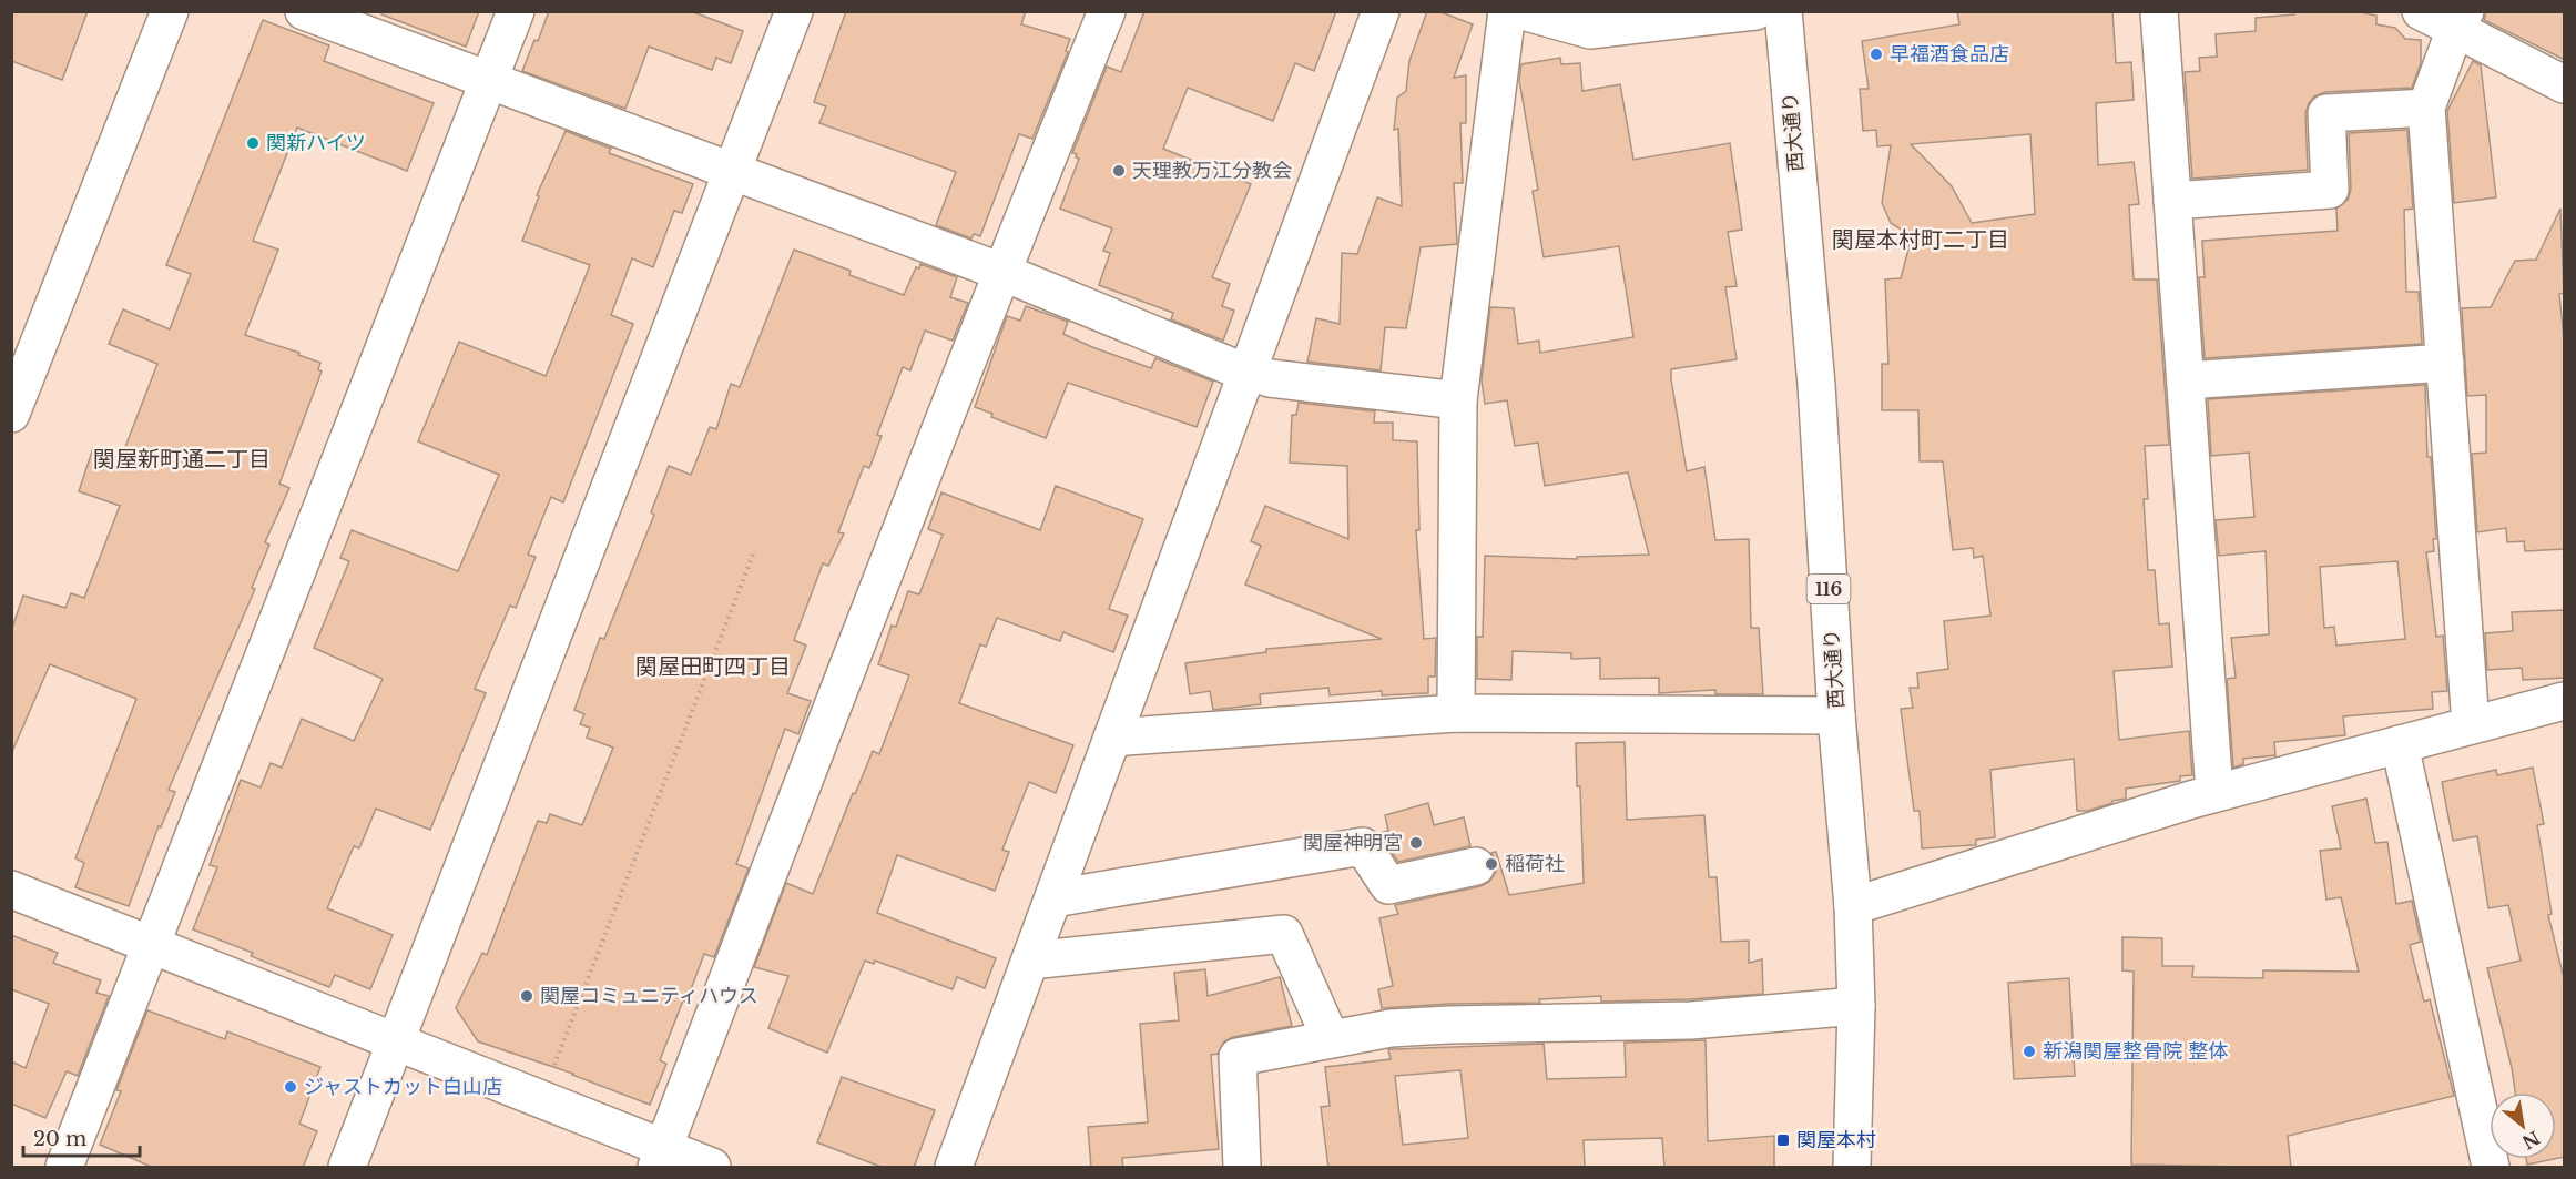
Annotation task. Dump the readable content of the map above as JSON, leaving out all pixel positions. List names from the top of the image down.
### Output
{
  "streets": {
    "main road": ["西大通り", "116"]
  },
  "districts": ["関屋本村町二丁目", "関屋新町通二丁目", "関屋田町四丁目"],
  "places": {
    "other": [
      "早福酒食品店",
      "関新ハイツ",
      "天理教万江分教会",
      "関屋神明宮",
      "稲荷社",
      "関屋コミュニティハウス",
      "新潟関屋整骨院 整体",
      "ジャストカット白山店"
    ],
    "transit": ["関屋本村"]
  },
  "scale_bar": "20 m",
  "north": "bottom right"
}
